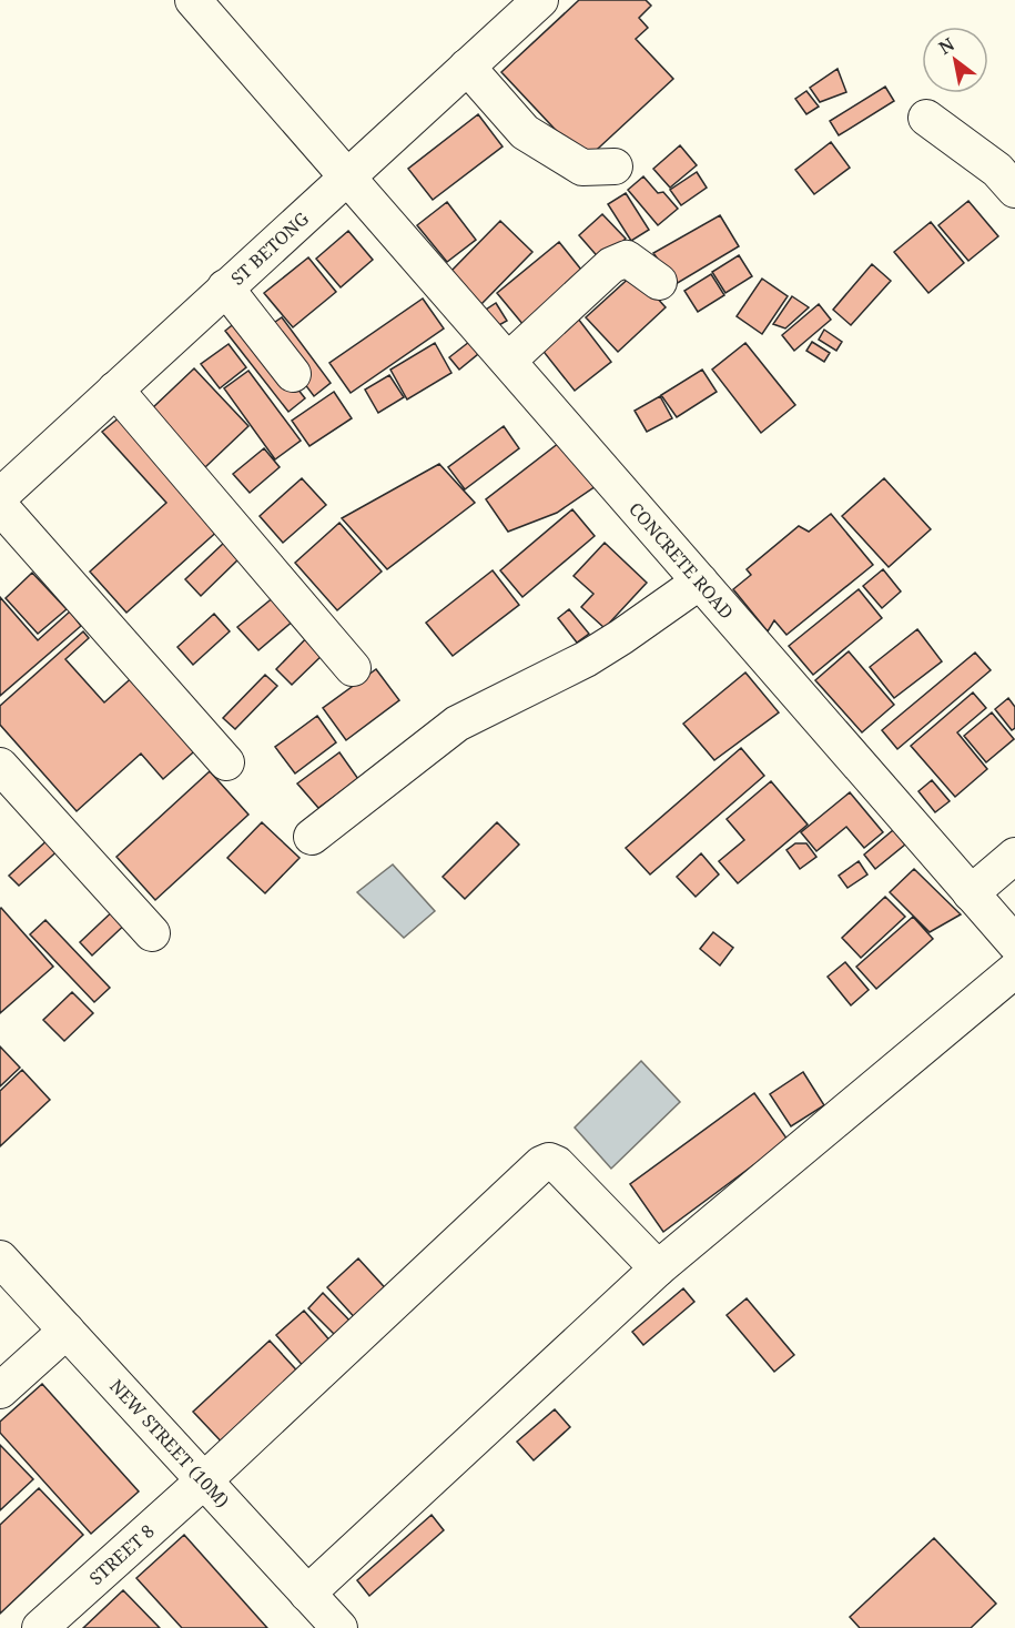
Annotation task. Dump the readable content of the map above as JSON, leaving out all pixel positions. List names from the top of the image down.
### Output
{
  "streets": {
    "street": [
      "ST BETONG",
      "CONCRETE ROAD",
      "NEW STREET (10M)",
      "STREET 8"
    ]
  },
  "crossings": [
    ["ST BETONG", "CONCRETE ROAD"],
    ["NEW STREET (10M)", "STREET 8"]
  ],
  "north": "top left"
}
